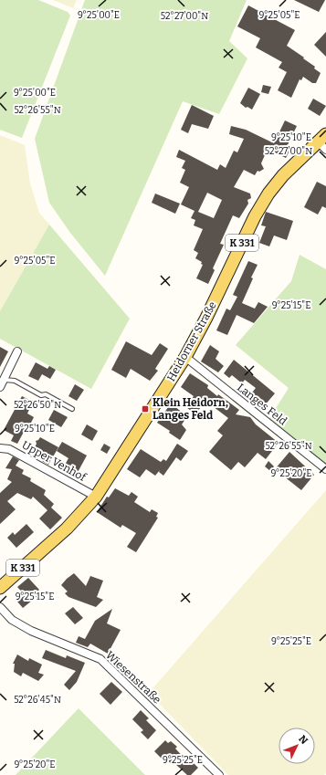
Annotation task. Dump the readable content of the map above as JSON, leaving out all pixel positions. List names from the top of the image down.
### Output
{
  "streets": {
    "main road": ["K 331", "Heidorner Straße"],
    "street": ["Langes Feld", "Upper Venhof", "Wiesenstraße"]
  },
  "crossings": [
    ["Heidorner Straße", "Langes Feld"],
    ["Heidorner Straße", "Upper Venhof"]
  ],
  "places": {
    "transit": ["Klein Heidorn, Langes Feld"]
  },
  "north": "top right",
  "coordinates": [
    "9°25'00\"E",
    "9°25'05\"E",
    "52°27'00\"N",
    "52°26'55\"N",
    "9°25'10\"E",
    "9°25'15\"E",
    "52°26'50\"N",
    "9°25'20\"E",
    "9°25'25\"E",
    "52°26'45\"N"
  ]
}
